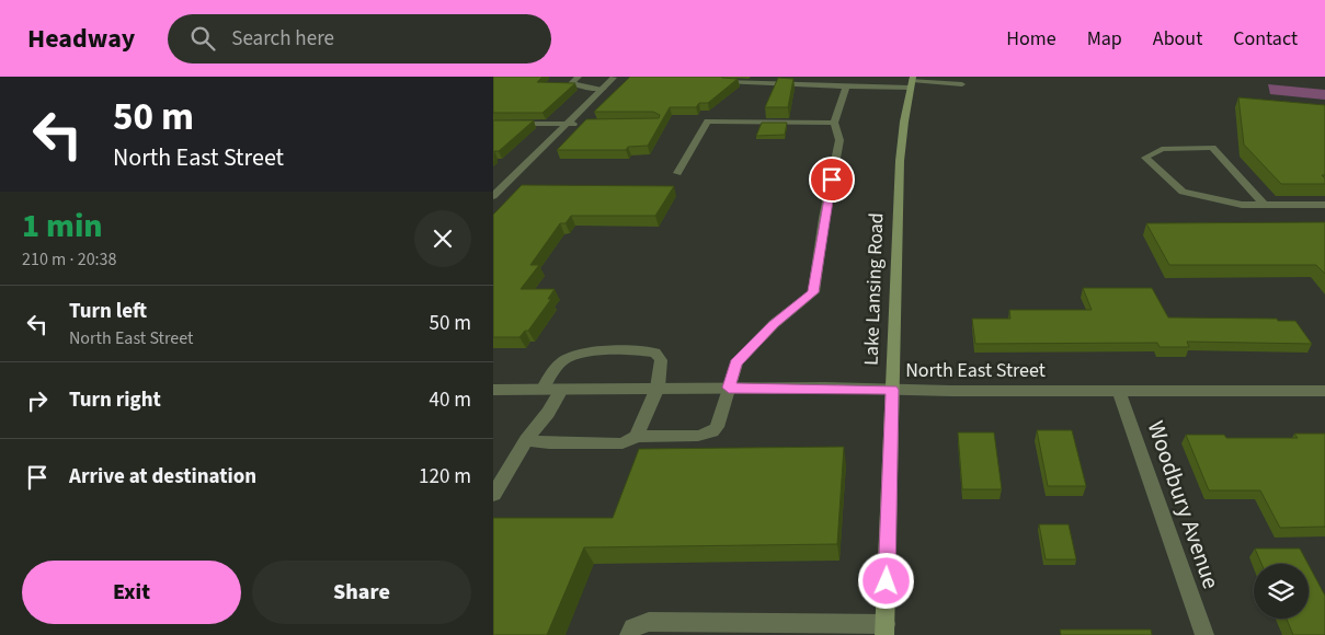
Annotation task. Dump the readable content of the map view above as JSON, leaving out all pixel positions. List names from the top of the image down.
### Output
{
  "streets": {
    "main road": ["Lake Lansing Road"],
    "street": ["North East Street", "Woodbury Avenue"]
  },
  "crossings": [
    ["Lake Lansing Road", "North East Street"],
    ["North East Street", "Woodbury Avenue"]
  ],
  "page": {
    "header": "Headway",
    "search": "Search here",
    "nav": [
      "Home",
      "Map",
      "About",
      "Contact"
    ],
    "turn": ["50 m", "North East Street"],
    "heading": ["1 min", "210 m · 20:38"],
    "list": [
      {
        "name": "Turn left",
        "note": "North East Street",
        "value": "50 m"
      },
      {
        "name": "Turn right",
        "value": "40 m"
      },
      {
        "name": "Arrive at destination",
        "value": "120 m"
      }
    ],
    "buttons": ["Exit", "Share"]
  }
}
